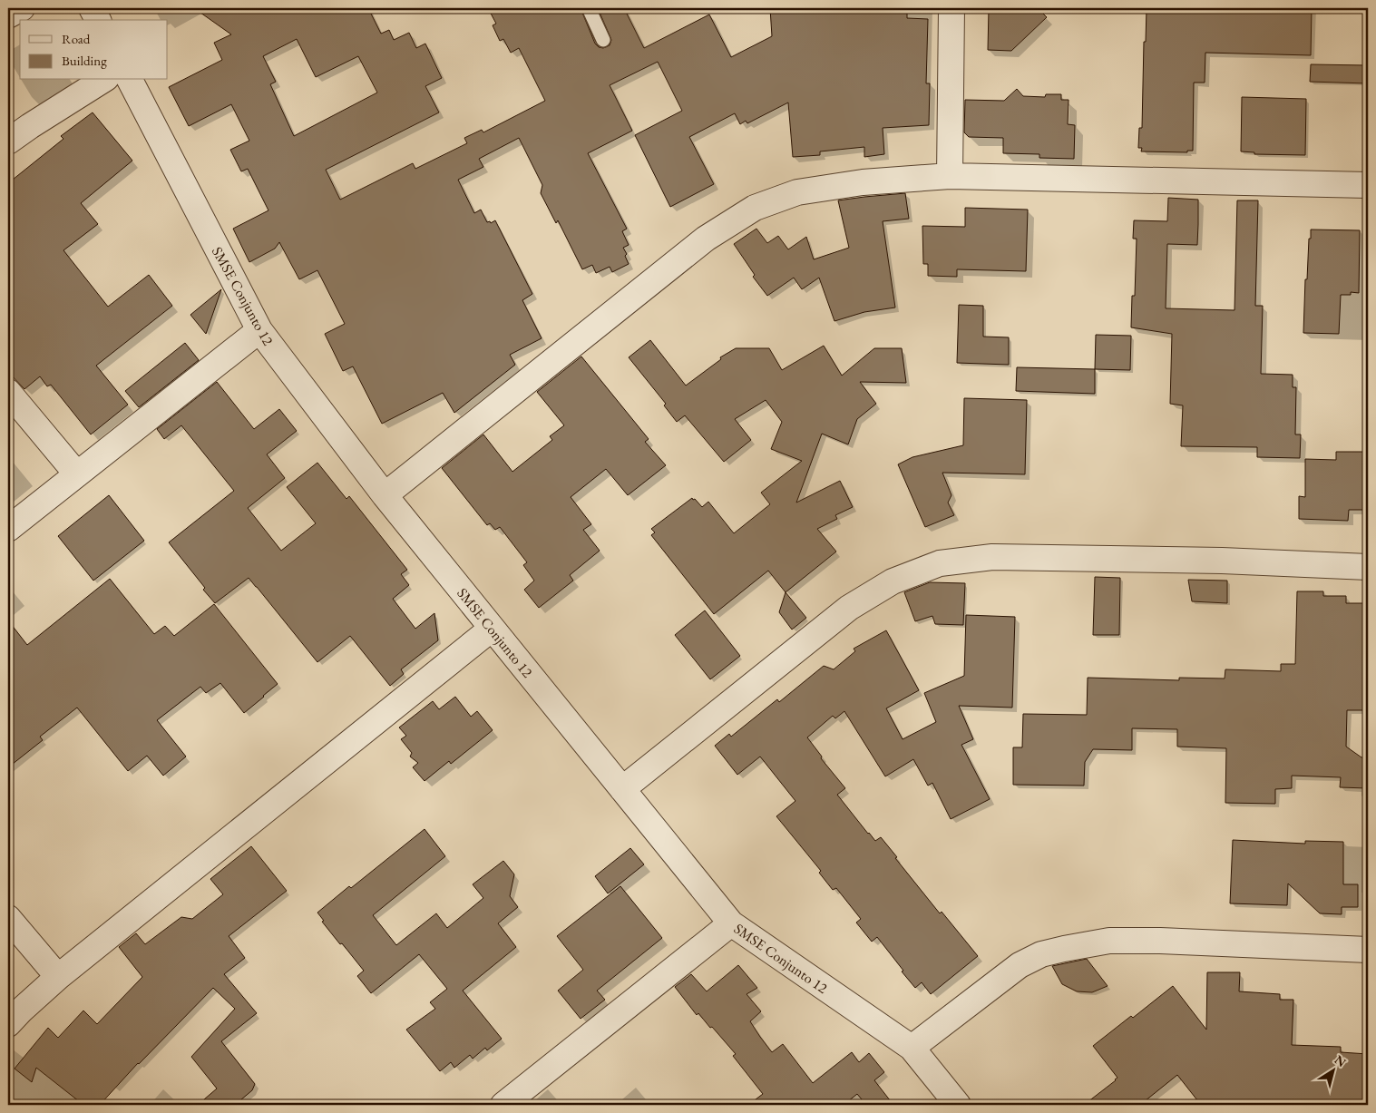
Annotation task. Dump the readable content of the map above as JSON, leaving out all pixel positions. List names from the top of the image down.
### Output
{
  "streets": {
    "street": ["SMSE Conjunto 12"]
  },
  "legend": ["Road", "Building"],
  "north": "top right"
}
